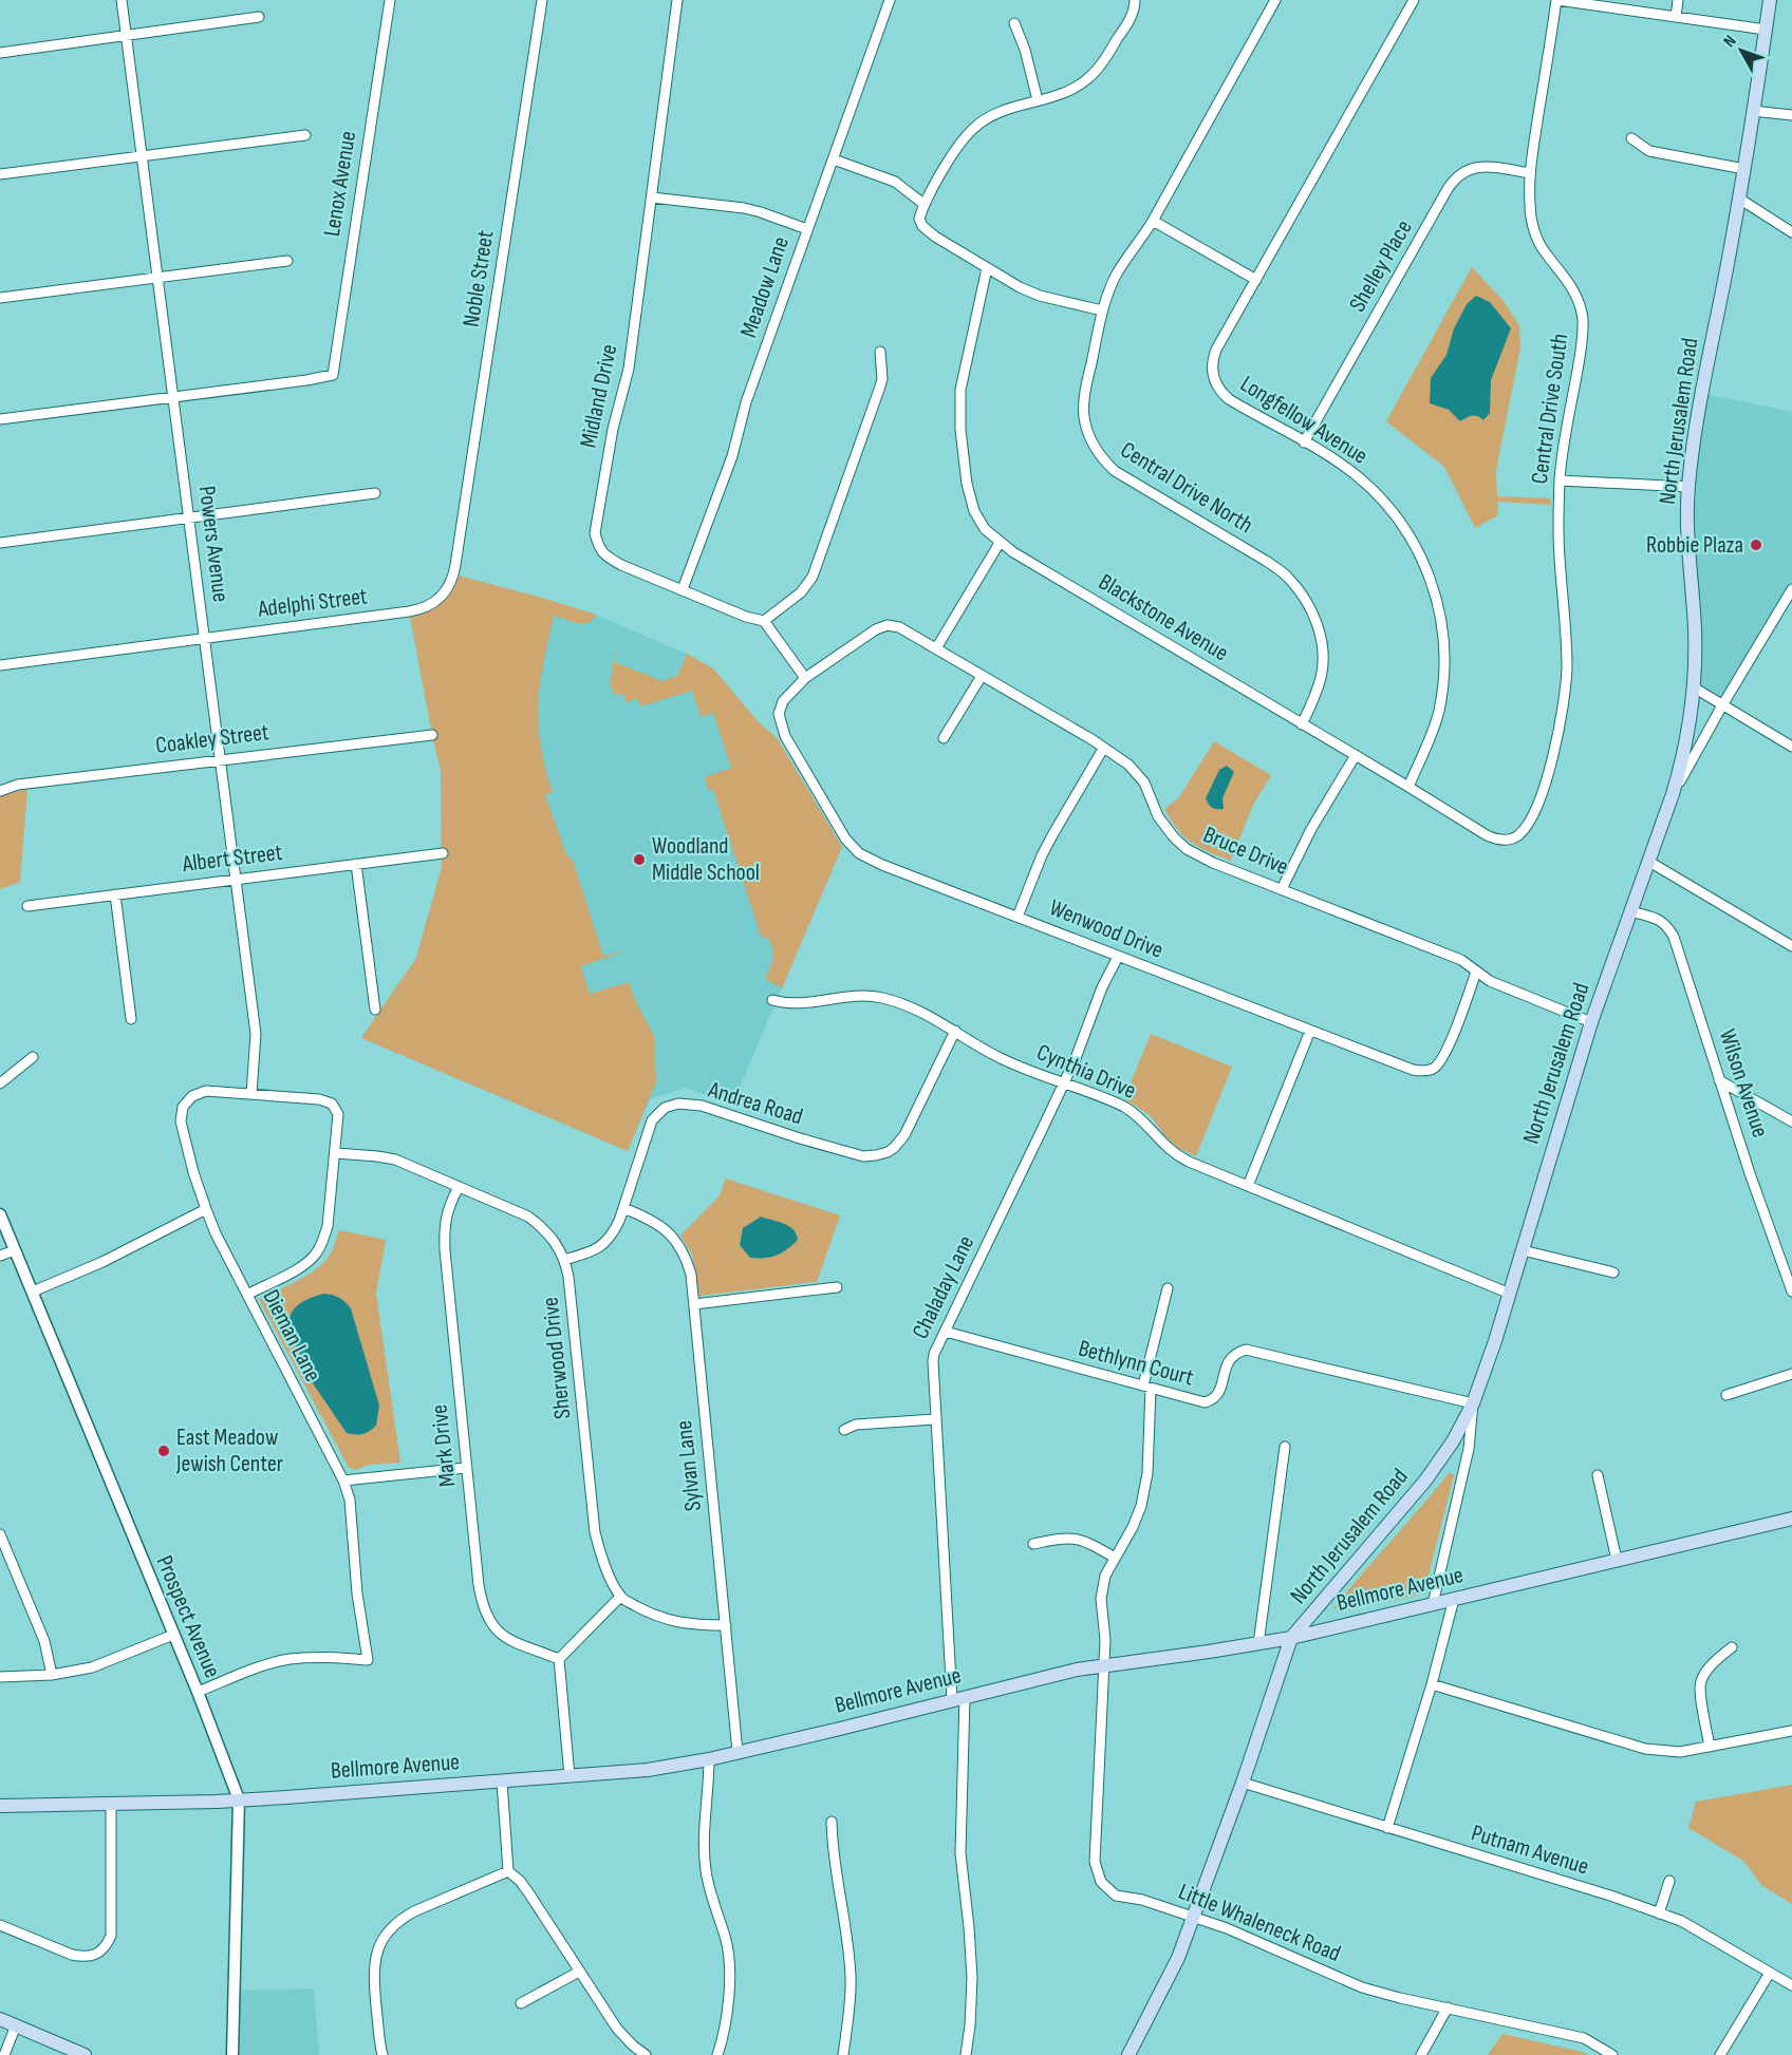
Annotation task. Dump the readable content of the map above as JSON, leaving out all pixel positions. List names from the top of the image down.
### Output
{
  "streets": {
    "main road": ["North Jerusalem Road", "Bellmore Avenue"],
    "street": [
      "Lenox Avenue",
      "Shelley Place",
      "Noble Street",
      "Meadow Lane",
      "Midland Drive",
      "Central Drive South",
      "Longfellow Avenue",
      "Central Drive North",
      "Powers Avenue",
      "Adelphi Street",
      "Blackstone Avenue",
      "Coakley Street",
      "Bruce Drive",
      "Albert Street",
      "Wenwood Drive",
      "Cynthia Drive",
      "Wilson Avenue",
      "Andrea Road",
      "Chaladay Lane",
      "Dieman Lane",
      "Sherwood Drive",
      "Bethlynn Court",
      "Mark Drive",
      "Sylvan Lane",
      "Prospect Avenue",
      "Putnam Avenue",
      "Little Whaleneck Road"
    ]
  },
  "crossings": [
    ["Lenox Avenue", "Powers Avenue"],
    ["Shelley Place", "Central Drive South"],
    ["Shelley Place", "Longfellow Avenue"],
    ["Noble Street", "Adelphi Street"],
    ["Meadow Lane", "Midland Drive"],
    ["Central Drive South", "Blackstone Avenue"],
    ["Longfellow Avenue", "Blackstone Avenue"],
    ["North Jerusalem Road", "Bruce Drive"],
    ["North Jerusalem Road", "Cynthia Drive"],
    ["North Jerusalem Road", "Wilson Avenue"],
    ["North Jerusalem Road", "Bethlynn Court"],
    ["North Jerusalem Road", "Bellmore Avenue"],
    ["North Jerusalem Road", "Putnam Avenue"],
    ["North Jerusalem Road", "Little Whaleneck Road"],
    ["Central Drive North", "Blackstone Avenue"],
    ["Powers Avenue", "Adelphi Street"],
    ["Powers Avenue", "Coakley Street"],
    ["Powers Avenue", "Albert Street"],
    ["Powers Avenue", "Dieman Lane"],
    ["Bruce Drive", "Wenwood Drive"],
    ["Wenwood Drive", "Chaladay Lane"],
    ["Cynthia Drive", "Andrea Road"],
    ["Cynthia Drive", "Chaladay Lane"],
    ["Andrea Road", "Sherwood Drive"],
    ["Andrea Road", "Sylvan Lane"],
    ["Chaladay Lane", "Bethlynn Court"],
    ["Chaladay Lane", "Bellmore Avenue"],
    ["Dieman Lane", "Prospect Avenue"],
    ["Sherwood Drive", "Mark Drive"],
    ["Bethlynn Court", "Little Whaleneck Road"],
    ["Sylvan Lane", "Bellmore Avenue"],
    ["Bellmore Avenue", "Prospect Avenue"],
    ["Bellmore Avenue", "Little Whaleneck Road"]
  ],
  "places": ["Robbie Plaza", "Woodland Middle School", "East Meadow Jewish Center"],
  "north": "top left"
}
